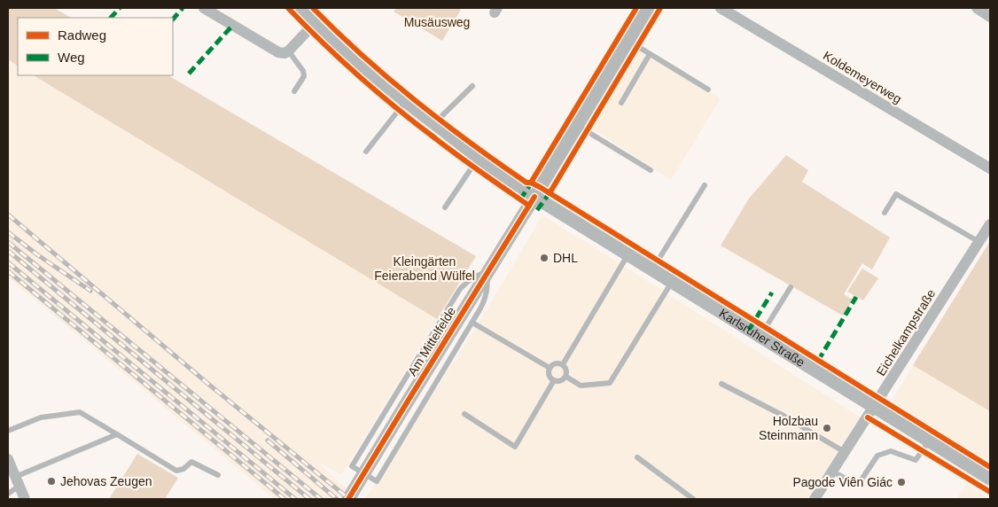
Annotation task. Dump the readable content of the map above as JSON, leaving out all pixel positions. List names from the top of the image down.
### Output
{
  "streets": {
    "street": [
      "Koldemeyerweg",
      "Eichelkampstraße",
      "Karlsruher Straße",
      "Am Mittelfelde"
    ]
  },
  "crossings": [
    ["Eichelkampstraße", "Karlsruher Straße"],
    ["Karlsruher Straße", "Am Mittelfelde"]
  ],
  "parks": ["Musäusweg", "Kleingärten Feierabend Wülfel"],
  "places": [
    "DHL",
    "Holzbau Steinmann",
    "Jehovas Zeugen",
    "Pagode Viên Giác"
  ],
  "legend": ["Radweg", "Weg"]
}
